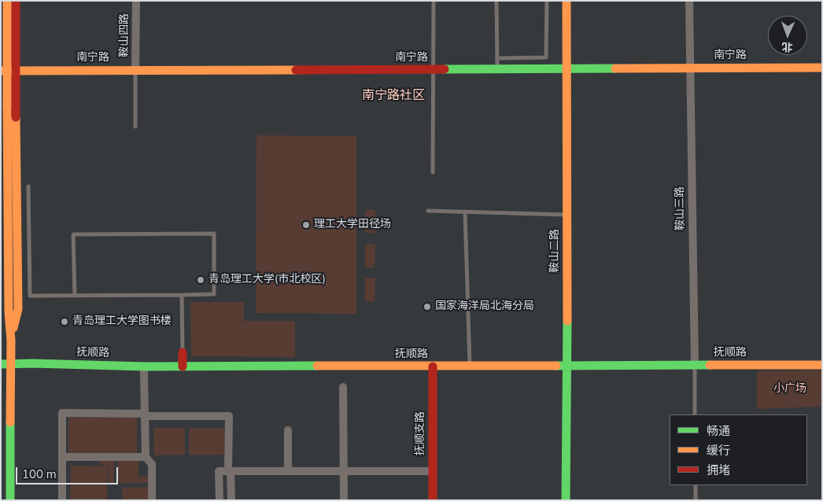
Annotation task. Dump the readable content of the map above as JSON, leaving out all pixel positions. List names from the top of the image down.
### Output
{
  "streets": {
    "main road": [
      "南宁路",
      "鞍山二路",
      "抚顺路",
      "抚顺支路"
    ],
    "street": ["鞍山四路", "鞍山三路"]
  },
  "crossings": [
    ["鞍山四路", "南宁路"],
    ["南宁路", "鞍山三路"],
    ["南宁路", "鞍山二路"],
    ["鞍山三路", "抚顺路"],
    ["鞍山二路", "抚顺路"],
    ["抚顺路", "抚顺支路"]
  ],
  "districts": ["南宁路社区"],
  "parks": ["小广场"],
  "places": [
    "理工大学田径场",
    "青岛理工大学(市北校区)",
    "国家海洋局北海分局",
    "青岛理工大学图书楼"
  ],
  "legend": ["畅通", "缓行", "拥堵"],
  "scale_bar": "100 m",
  "north": "bottom"
}
